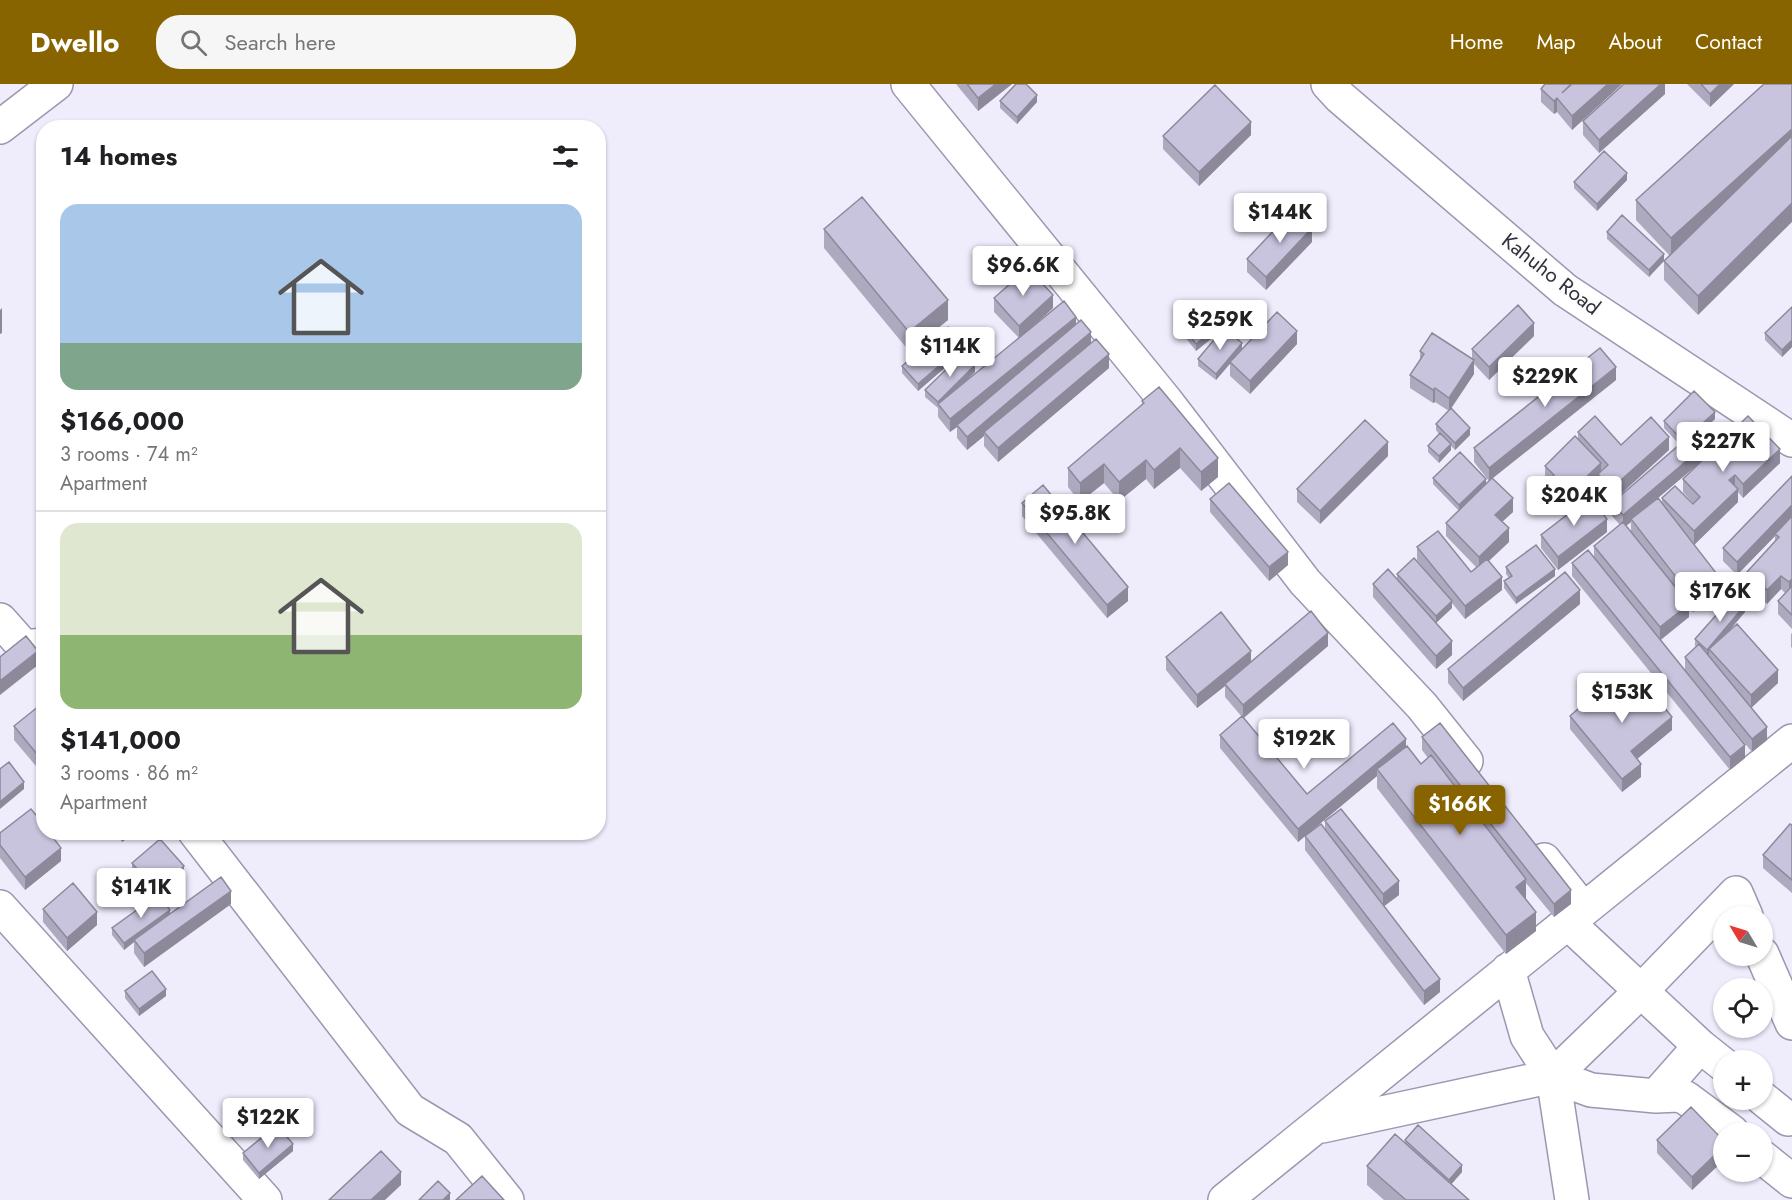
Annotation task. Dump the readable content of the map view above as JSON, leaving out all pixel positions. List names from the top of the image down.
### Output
{
  "streets": {
    "street": ["Kahuho Road"]
  },
  "north": "top left",
  "page": {
    "header": "Dwello",
    "search": "Search here",
    "nav": [
      "Home",
      "Map",
      "About",
      "Contact"
    ],
    "heading": "14 homes",
    "list": [
      {
        "name": "$166,000",
        "note": "3 rooms · 74 m² · Apartment"
      },
      {
        "name": "$141,000",
        "note": "3 rooms · 86 m² · Apartment"
      }
    ],
    "price": [
      "$144K",
      "$96.6K",
      "$259K",
      "$114K",
      "$229K",
      "$227K",
      "$204K",
      "$95.8K",
      "$176K",
      "$153K",
      "$192K",
      "$166K",
      "$141K",
      "$122K"
    ],
    "map_buttons": ["+", "−"]
  }
}
